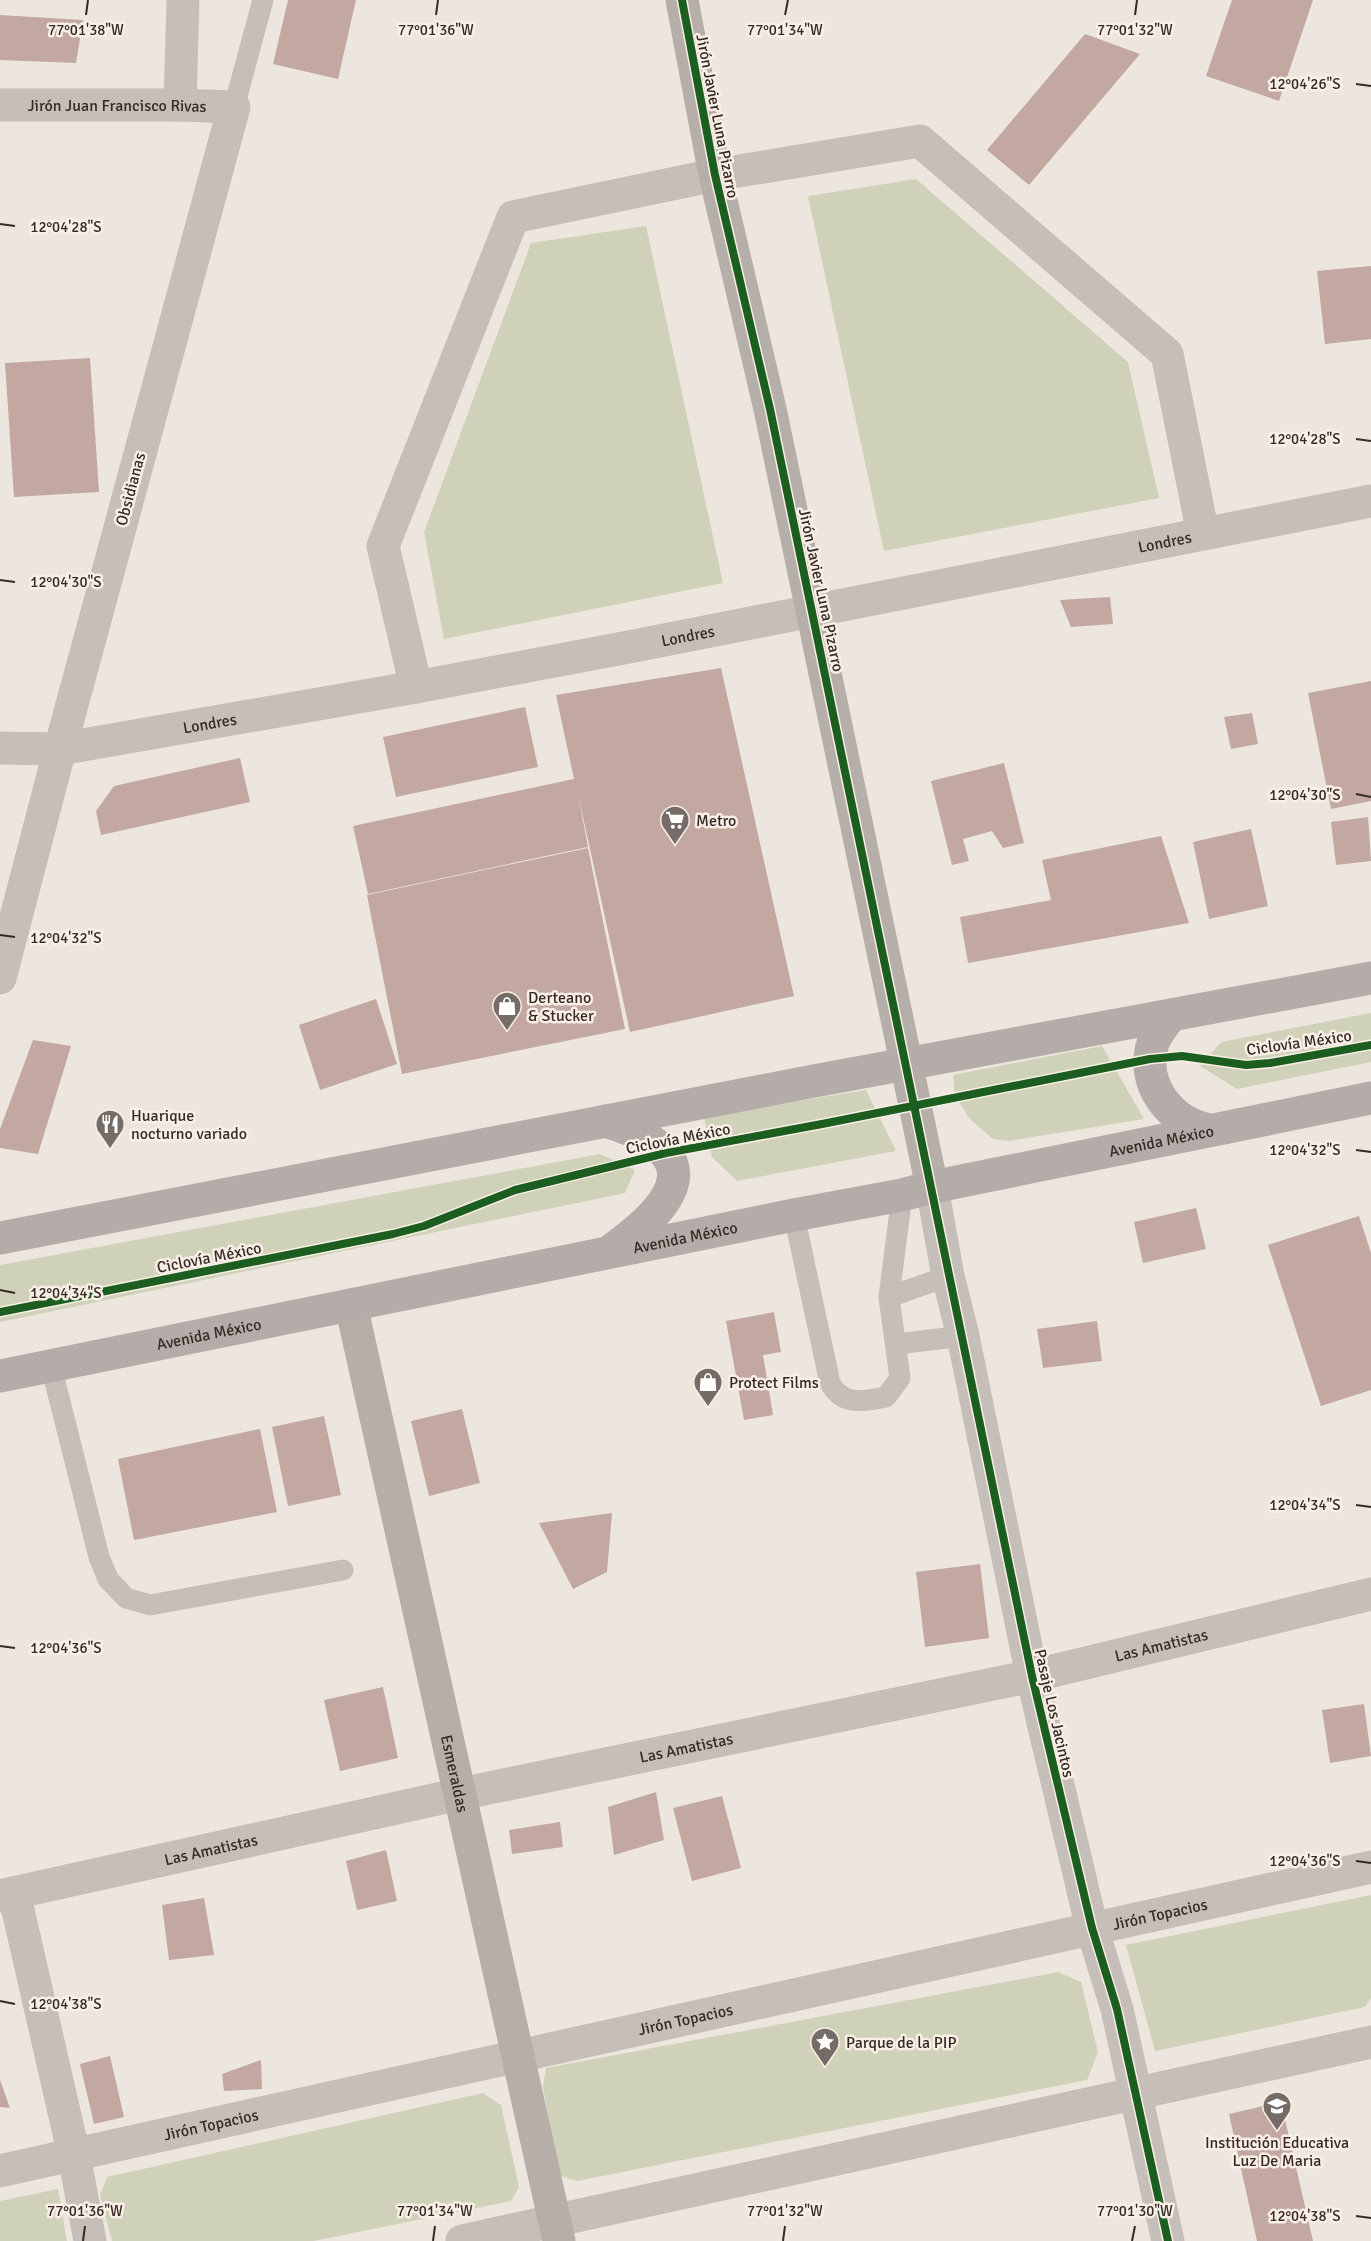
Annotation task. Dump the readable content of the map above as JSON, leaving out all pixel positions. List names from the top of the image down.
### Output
{
  "streets": {
    "main road": ["Avenida México"],
    "street": [
      "Jirón Juan Francisco Rivas",
      "Jirón Javier Luna Pizarro",
      "Obsidianas",
      "Londres",
      "Las Amatistas",
      "Pasaje Los Jacintos",
      "Esmeraldas",
      "Jirón Topacios"
    ],
    "cycle path": ["Ciclovía México"]
  },
  "crossings": [
    ["Jirón Juan Francisco Rivas", "Obsidianas"],
    ["Jirón Javier Luna Pizarro", "Londres"],
    ["Jirón Javier Luna Pizarro", "Avenida México"],
    ["Jirón Javier Luna Pizarro", "Pasaje Los Jacintos"],
    ["Obsidianas", "Londres"],
    ["Avenida México", "Pasaje Los Jacintos"],
    ["Avenida México", "Esmeraldas"],
    ["Las Amatistas", "Pasaje Los Jacintos"],
    ["Las Amatistas", "Esmeraldas"],
    ["Pasaje Los Jacintos", "Jirón Topacios"],
    ["Esmeraldas", "Jirón Topacios"]
  ],
  "places": {
    "supermarket": ["Metro"],
    "shop": ["Derteano & Stucker", "Protect Films"],
    "restaurant": ["Huarique nocturno variado"],
    "place": ["Parque de la PIP"],
    "school or university": ["Institución Educativa Luz De Maria"]
  },
  "coordinates": [
    "77°01'36\"W",
    "77°01'34\"W",
    "77°01'32\"W",
    "77°01'38\"W",
    "12°04'26\"S",
    "12°04'28\"S",
    "12°04'30\"S",
    "12°04'32\"S",
    "12°04'34\"S",
    "12°04'36\"S",
    "12°04'38\"S",
    "77°01'30\"W"
  ]
}
